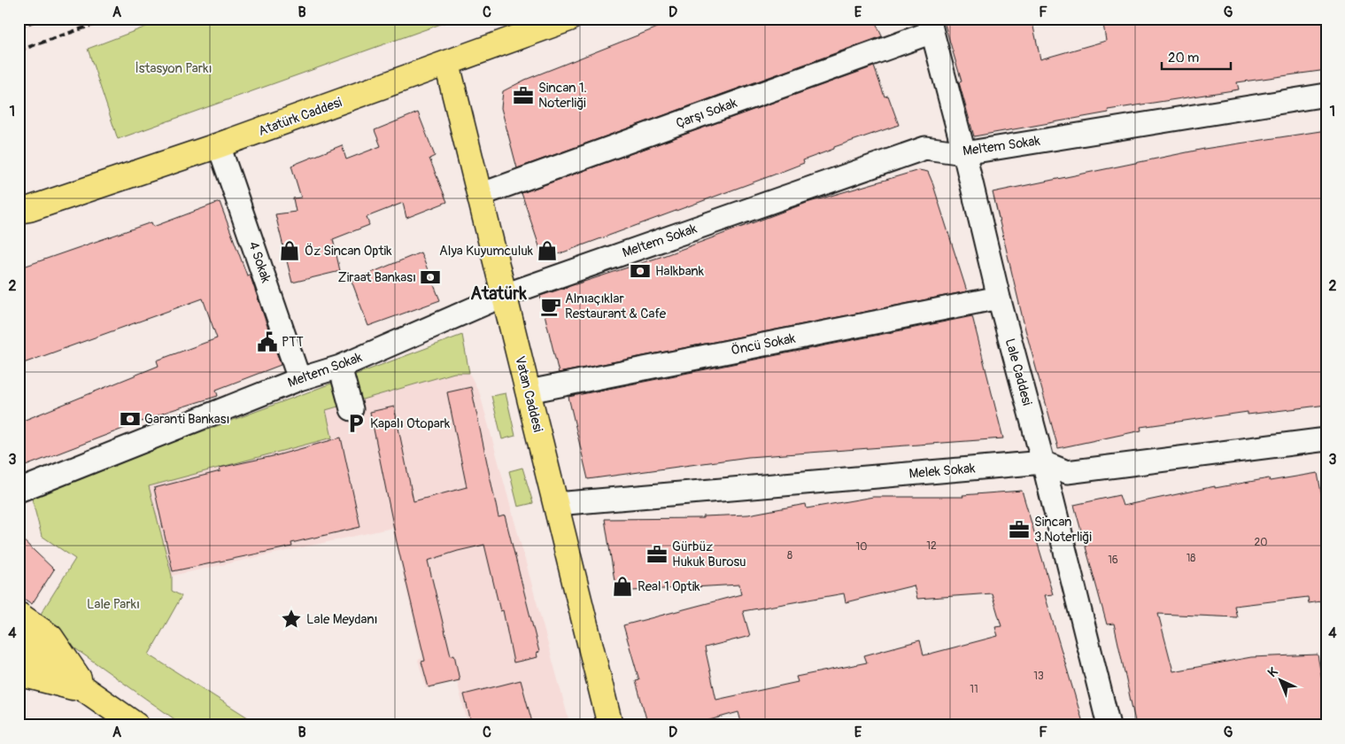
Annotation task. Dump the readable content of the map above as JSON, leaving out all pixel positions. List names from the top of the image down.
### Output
{
  "streets": {
    "main road": ["Atatürk Caddesi", "Vatan Caddesi"],
    "street": [
      "Çarşı Sokak",
      "Meltem Sokak",
      "4 Sokak",
      "Öncü Sokak",
      "Lale Caddesi",
      "Melek Sokak"
    ]
  },
  "crossings": [
    ["Çarşı Sokak", "Lale Caddesi"],
    ["Çarşı Sokak", "Vatan Caddesi"],
    ["Atatürk Caddesi", "4 Sokak"],
    ["Atatürk Caddesi", "Vatan Caddesi"],
    ["Meltem Sokak", "4 Sokak"],
    ["Meltem Sokak", "Lale Caddesi"],
    ["Meltem Sokak", "Vatan Caddesi"],
    ["Öncü Sokak", "Lale Caddesi"],
    ["Öncü Sokak", "Vatan Caddesi"],
    ["Lale Caddesi", "Melek Sokak"],
    ["Vatan Caddesi", "Melek Sokak"]
  ],
  "districts": ["Atatürk"],
  "parks": ["İstasyon Parkı", "Lale Parkı"],
  "places": {
    "office": ["Sincan 1. Noterliği", "Sincan 3.Noterliği", "Gürbüz Hukuk Burosu"],
    "shop": ["Öz Sincan Optik", "Alya Kuyumculuk", "Real 1 Optik"],
    "bank": ["Halkbank", "Ziraat Bankası", "Garanti Bankası"],
    "cafe": ["Alnıaçıklar Restaurant & Cafe"],
    "public building": ["PTT"],
    "parking": ["Kapalı Otopark"],
    "place": ["Lale Meydanı"]
  },
  "house_numbers": [
    "20",
    "12",
    "10",
    "8",
    "18",
    "16",
    "13",
    "11"
  ],
  "scale_bar": "20 m",
  "north": "top left",
  "grid": {
    "columns": [
      "A",
      "B",
      "C",
      "D",
      "E",
      "F",
      "G"
    ],
    "rows": [
      "1",
      "2",
      "3",
      "4"
    ]
  }
}
